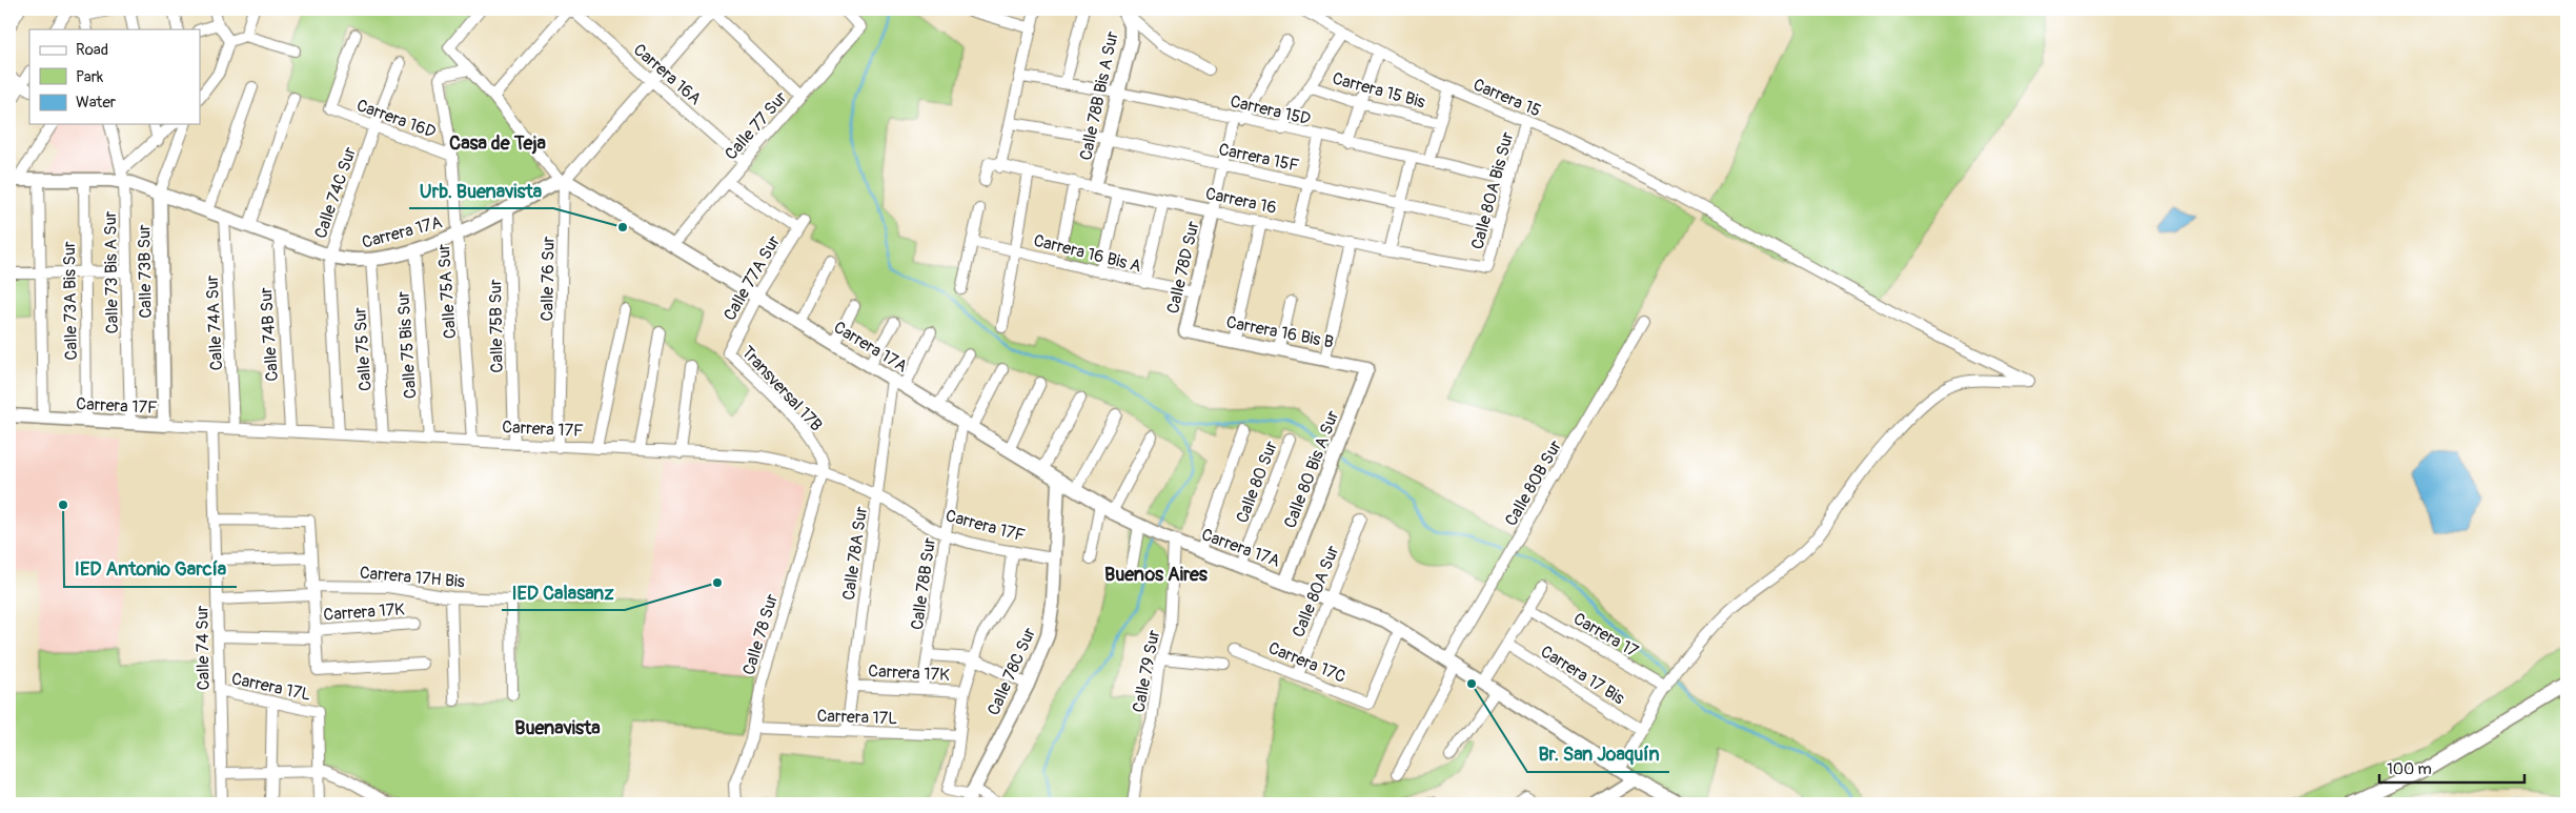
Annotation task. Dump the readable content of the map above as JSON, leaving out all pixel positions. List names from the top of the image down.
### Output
{
  "streets": {
    "street": [
      "Carrera 16A",
      "Carrera 15 Bis",
      "Calle 78B Bis A Sur",
      "Carrera 15",
      "Carrera 15D",
      "Carrera 16D",
      "Calle 77 Sur",
      "Carrera 15F",
      "Calle 80A Bis Sur",
      "Calle 74C Sur",
      "Carrera 16",
      "Carrera 17A",
      "Carrera 16 Bis A",
      "Calle 78D Sur",
      "Calle 73B Sur",
      "Calle 73 Bis A Sur",
      "Calle 77A Sur",
      "Calle 76 Sur",
      "Calle 75A Sur",
      "Calle 73A Bis Sur",
      "Calle 74A Sur",
      "Calle 75B Sur",
      "Carrera 16 Bis B",
      "Calle 74B Sur",
      "Calle 75 Bis Sur",
      "Calle 75 Sur",
      "Transversal 17B",
      "Carrera 17F",
      "Calle 80 Bis A Sur",
      "Calle 80 Sur",
      "Calle 80B Sur",
      "Calle 78A Sur",
      "Carrera 17H Bis",
      "Calle 78B Sur",
      "Calle 80A Sur",
      "Carrera 17K",
      "Calle 78 Sur",
      "Carrera 17",
      "Calle 74 Sur",
      "Carrera 17C",
      "Calle 78C Sur",
      "Calle 79 Sur",
      "Carrera 17 Bis",
      "Carrera 17L"
    ]
  },
  "crossings": [
    ["Carrera 16A", "Calle 77 Sur"],
    ["Calle 78B Bis A Sur", "Carrera 15D"],
    ["Calle 78B Bis A Sur", "Carrera 15F"],
    ["Calle 78B Bis A Sur", "Carrera 16"],
    ["Carrera 15", "Calle 80A Bis Sur"],
    ["Carrera 15", "Carrera 17"],
    ["Carrera 15D", "Calle 80A Bis Sur"],
    ["Carrera 15D", "Calle 78D Sur"],
    ["Carrera 16D", "Calle 74C Sur"],
    ["Carrera 16D", "Calle 75A Sur"],
    ["Calle 77 Sur", "Carrera 17A"],
    ["Calle 77 Sur", "Calle 77A Sur"],
    ["Carrera 15F", "Calle 80A Bis Sur"],
    ["Carrera 15F", "Calle 78D Sur"],
    ["Calle 80A Bis Sur", "Carrera 16"],
    ["Calle 74C Sur", "Carrera 17A"],
    ["Calle 74C Sur", "Carrera 17F"],
    ["Carrera 16", "Calle 78D Sur"],
    ["Carrera 17A", "Calle 73B Sur"],
    ["Carrera 17A", "Calle 73 Bis A Sur"],
    ["Carrera 17A", "Calle 77A Sur"],
    ["Carrera 17A", "Calle 76 Sur"],
    ["Carrera 17A", "Calle 75A Sur"],
    ["Carrera 17A", "Calle 73A Bis Sur"],
    ["Carrera 17A", "Calle 74A Sur"],
    ["Carrera 17A", "Calle 75B Sur"],
    ["Carrera 17A", "Calle 74B Sur"],
    ["Carrera 17A", "Calle 75 Bis Sur"],
    ["Carrera 17A", "Calle 75 Sur"],
    ["Carrera 17A", "Calle 80 Bis A Sur"],
    ["Carrera 17A", "Calle 80 Sur"],
    ["Carrera 17A", "Calle 80B Sur"],
    ["Carrera 17A", "Calle 78A Sur"],
    ["Carrera 17A", "Calle 78B Sur"],
    ["Carrera 17A", "Calle 80A Sur"],
    ["Carrera 17A", "Carrera 17C"],
    ["Carrera 17A", "Calle 78C Sur"],
    ["Carrera 17A", "Calle 79 Sur"],
    ["Carrera 16 Bis A", "Calle 78D Sur"],
    ["Calle 78D Sur", "Carrera 16 Bis B"],
    ["Calle 73B Sur", "Carrera 17F"],
    ["Calle 73 Bis A Sur", "Carrera 17F"],
    ["Calle 77A Sur", "Transversal 17B"],
    ["Calle 76 Sur", "Carrera 17F"],
    ["Calle 75A Sur", "Carrera 17F"],
    ["Calle 73A Bis Sur", "Carrera 17F"],
    ["Calle 74A Sur", "Carrera 17F"],
    ["Calle 75B Sur", "Carrera 17F"],
    ["Carrera 16 Bis B", "Calle 80 Bis A Sur"],
    ["Calle 74B Sur", "Carrera 17F"],
    ["Calle 75 Bis Sur", "Carrera 17F"],
    ["Calle 75 Sur", "Carrera 17F"],
    ["Transversal 17B", "Carrera 17F"],
    ["Transversal 17B", "Calle 78 Sur"],
    ["Carrera 17F", "Calle 78A Sur"],
    ["Carrera 17F", "Calle 78B Sur"],
    ["Carrera 17F", "Calle 78 Sur"],
    ["Carrera 17F", "Calle 74 Sur"],
    ["Carrera 17F", "Calle 78C Sur"],
    ["Calle 78A Sur", "Carrera 17K"],
    ["Calle 78A Sur", "Carrera 17L"],
    ["Carrera 17H Bis", "Calle 74 Sur"],
    ["Calle 78B Sur", "Carrera 17K"],
    ["Calle 80A Sur", "Carrera 17C"],
    ["Carrera 17K", "Calle 74 Sur"],
    ["Calle 78 Sur", "Carrera 17L"],
    ["Calle 74 Sur", "Carrera 17L"]
  ],
  "districts": ["Casa de Teja", "Buenos Aires", "Buenavista"],
  "places": [
    "Urb. Buenavista",
    "IED Antonio García",
    "IED Calasanz",
    "Br. San Joaquín"
  ],
  "legend": ["Road", "Park", "Water"],
  "scale_bar": "100 m"
}
